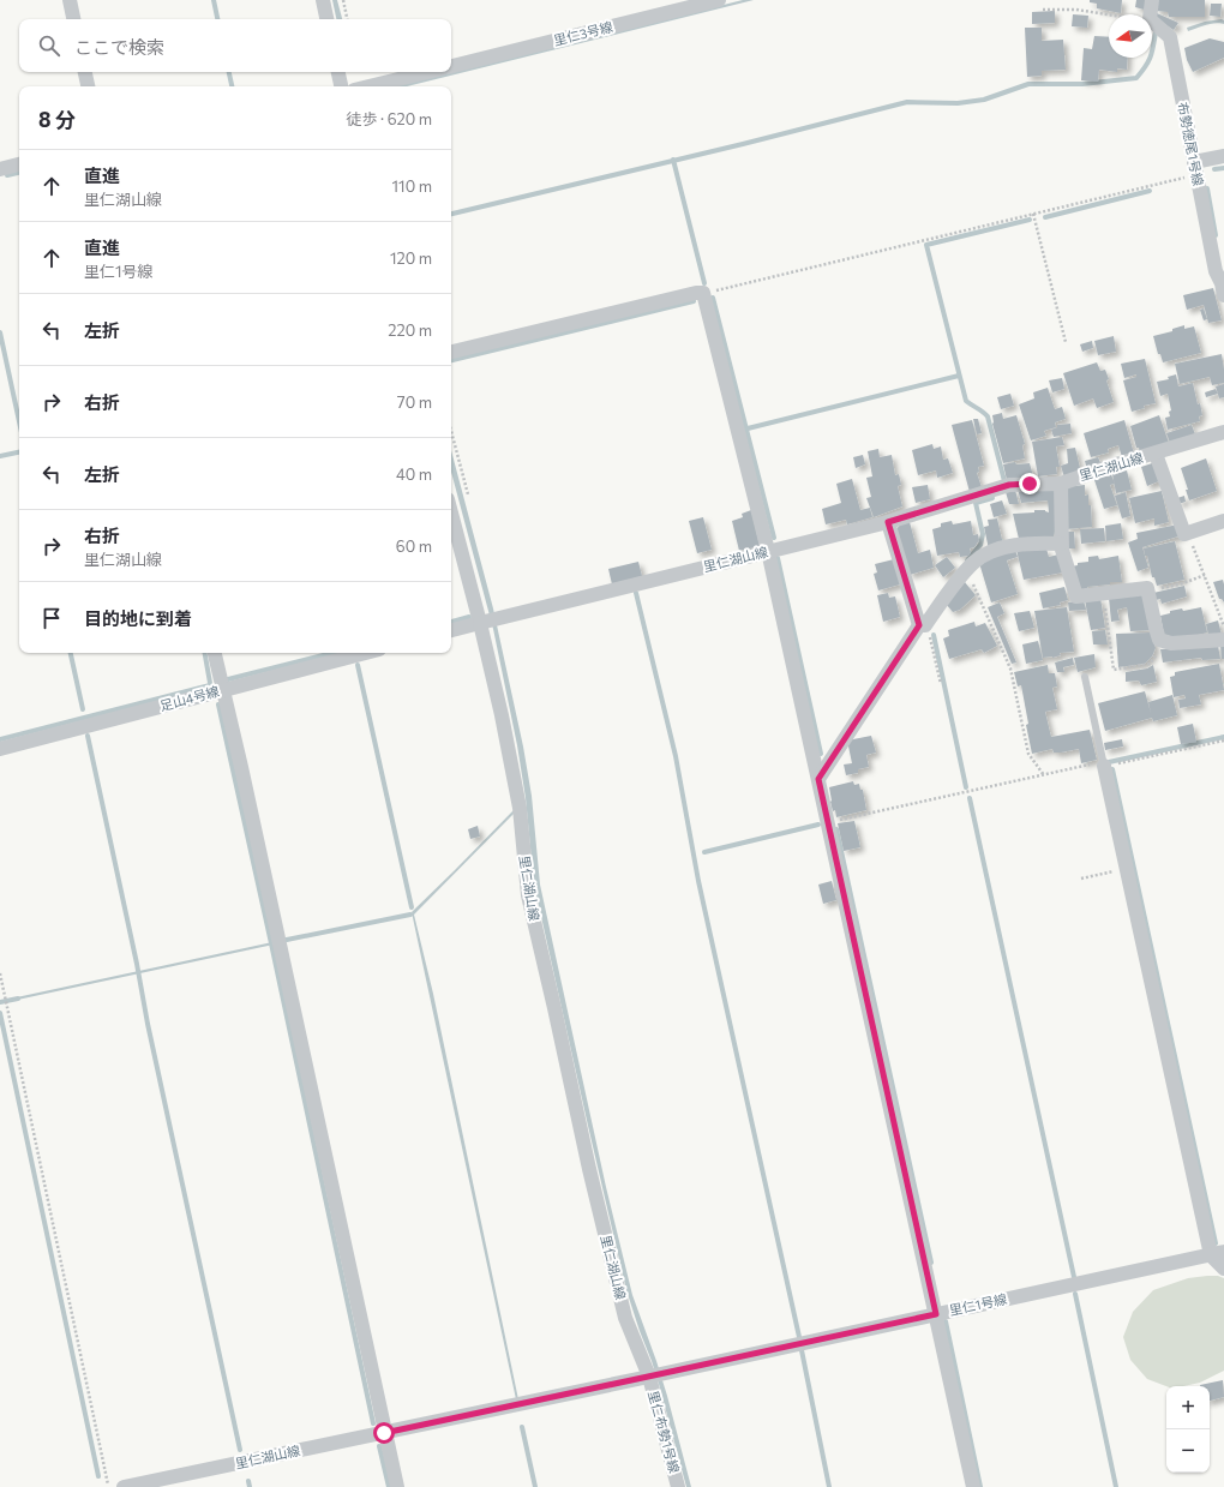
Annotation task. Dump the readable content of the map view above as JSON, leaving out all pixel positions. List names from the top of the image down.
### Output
{
  "streets": {
    "street": [
      "里仁3号線",
      "布勢徳尾1号線",
      "里仁湖山線",
      "足山4号線",
      "里仁1号線",
      "里仁布勢1号線"
    ]
  },
  "crossings": [
    ["里仁湖山線", "里仁1号線"],
    ["里仁湖山線", "里仁布勢1号線"],
    ["里仁1号線", "里仁布勢1号線"]
  ],
  "north": "left",
  "page": {
    "search": "ここで検索",
    "heading": ["8 分", "徒歩 · 620 m"],
    "list": [
      ["直進", "里仁湖山線", "110 m"],
      ["直進", "里仁1号線", "120 m"],
      ["左折", "220 m"],
      ["右折", "70 m"],
      ["左折", "40 m"],
      ["右折", "里仁湖山線", "60 m"],
      "目的地に到着"
    ],
    "map_buttons": ["+", "−"]
  }
}
